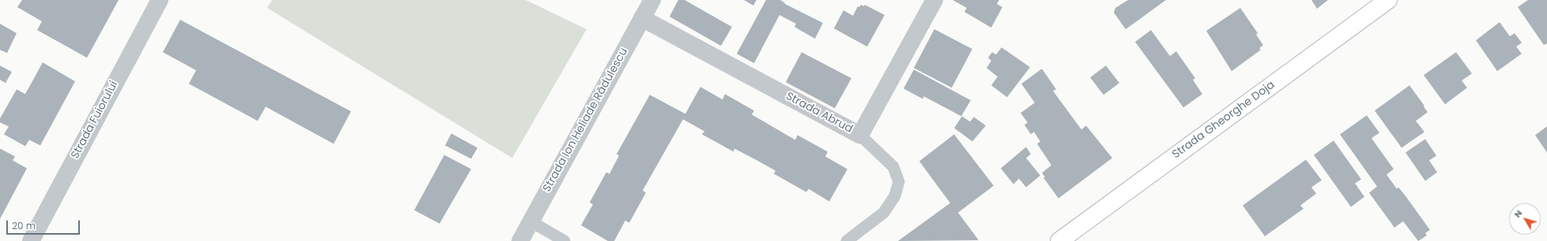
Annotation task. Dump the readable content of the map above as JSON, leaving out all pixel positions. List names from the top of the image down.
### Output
{
  "streets": {
    "main road": ["Strada Gheorghe Doja"],
    "street": ["Strada Abrud", "Strada Fuiorului", "Strada Ion Heliade Rădulescu"]
  },
  "crossings": [
    ["Strada Abrud", "Strada Ion Heliade Rădulescu"]
  ],
  "scale_bar": "20 m",
  "north": "top left"
}
